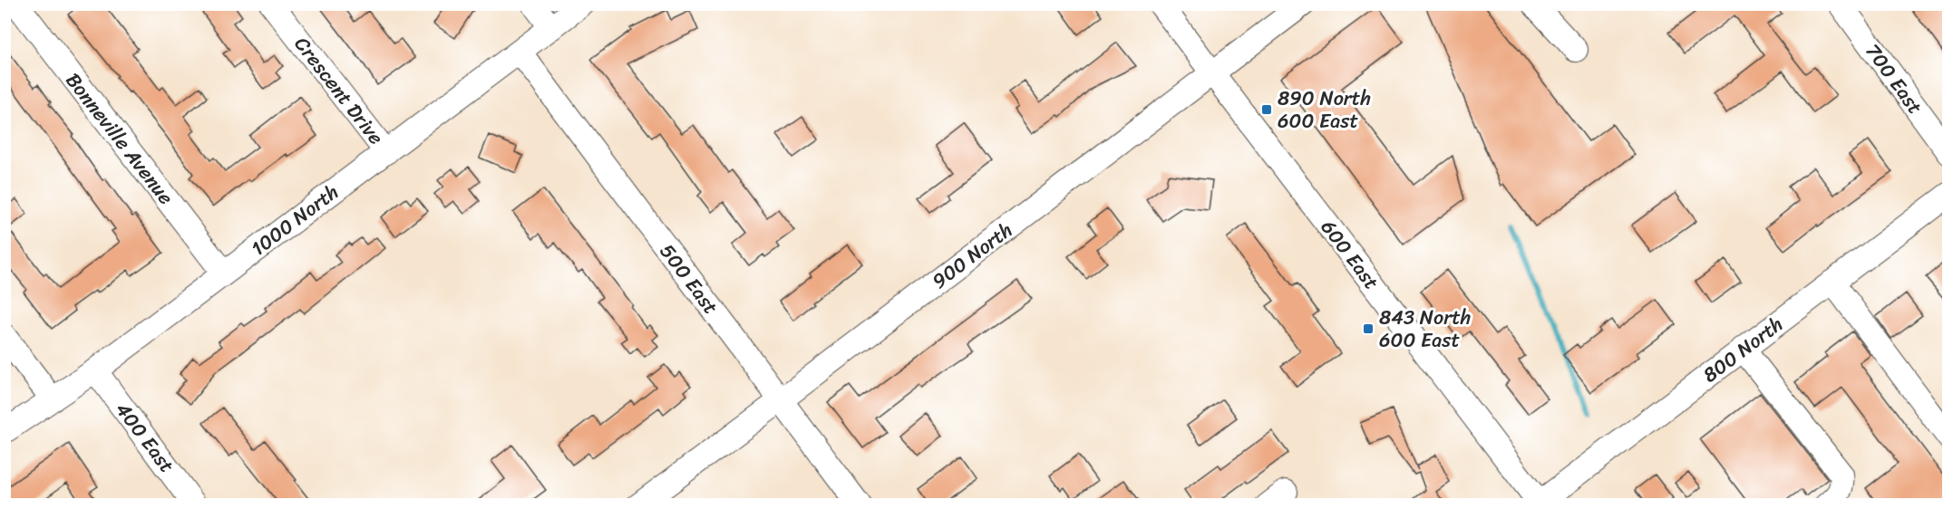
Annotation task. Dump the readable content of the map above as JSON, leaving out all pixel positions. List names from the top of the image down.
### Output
{
  "streets": {
    "street": [
      "700 East",
      "Crescent Drive",
      "Bonneville Avenue",
      "1000 North",
      "600 East",
      "900 North",
      "500 East",
      "800 North",
      "400 East"
    ]
  },
  "crossings": [
    ["Crescent Drive", "1000 North"],
    ["Bonneville Avenue", "1000 North"],
    ["1000 North", "500 East"],
    ["1000 North", "400 East"],
    ["600 East", "900 North"],
    ["600 East", "800 North"],
    ["900 North", "500 East"]
  ],
  "places": {
    "transit": ["890 North 600 East", "843 North 600 East"]
  }
}
